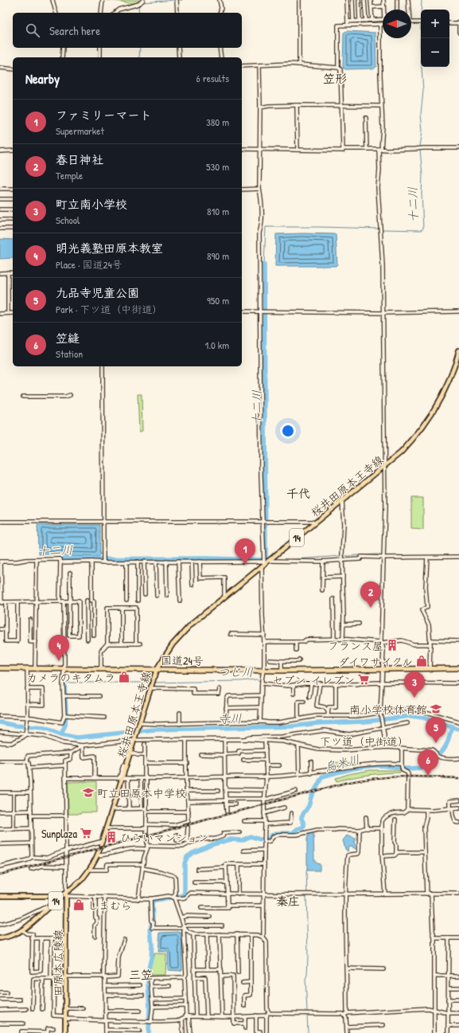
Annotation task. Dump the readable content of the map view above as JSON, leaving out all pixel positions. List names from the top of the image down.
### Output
{
  "streets": {
    "highway": ["国道24号"],
    "main road": ["桜井田原本王寺線", "14", "田原本広陵線"],
    "street": ["下ツ道（中街道）"]
  },
  "crossings": [
    ["桜井田原本王寺線", "国道24号"],
    ["桜井田原本王寺線", "下ツ道（中街道）"],
    ["14", "田原本広陵線"]
  ],
  "districts": [
    "笠形",
    "千代",
    "秦庄",
    "三笠"
  ],
  "water": [
    "十二川",
    "つじ川",
    "寺川",
    "烏米川"
  ],
  "places": {
    "building": ["フランス屋", "ひらいマンション"],
    "shop": ["ダイワサイクル", "カメラのキタムラ", "しまむら"],
    "supermarket": ["セブン-イレブン", "Sunplaza"],
    "school or university": ["南小学校体育館", "町立田原本中学校"]
  },
  "north": "left",
  "page": {
    "map_buttons": ["+", "−"],
    "search": "Search here",
    "heading": ["Nearby", "6 results"],
    "list": [
      {
        "mark": "1",
        "name": "ファミリーマート",
        "note": "Supermarket",
        "value": "380 m"
      },
      {
        "mark": "2",
        "name": "春日神社",
        "note": "Temple",
        "value": "530 m"
      },
      {
        "mark": "3",
        "name": "町立南小学校",
        "note": "School",
        "value": "810 m"
      },
      {
        "mark": "4",
        "name": "明光義塾田原本教室",
        "note": "Place · 国道24号",
        "value": "890 m"
      },
      {
        "mark": "5",
        "name": "九品寺児童公園",
        "note": "Park · 下ツ道（中街道）",
        "value": "950 m"
      },
      {
        "mark": "6",
        "name": "笠縫",
        "note": "Station",
        "value": "1.0 km"
      }
    ],
    "pins": [
      "1",
      "2",
      "4",
      "3",
      "5",
      "6"
    ]
  }
}
